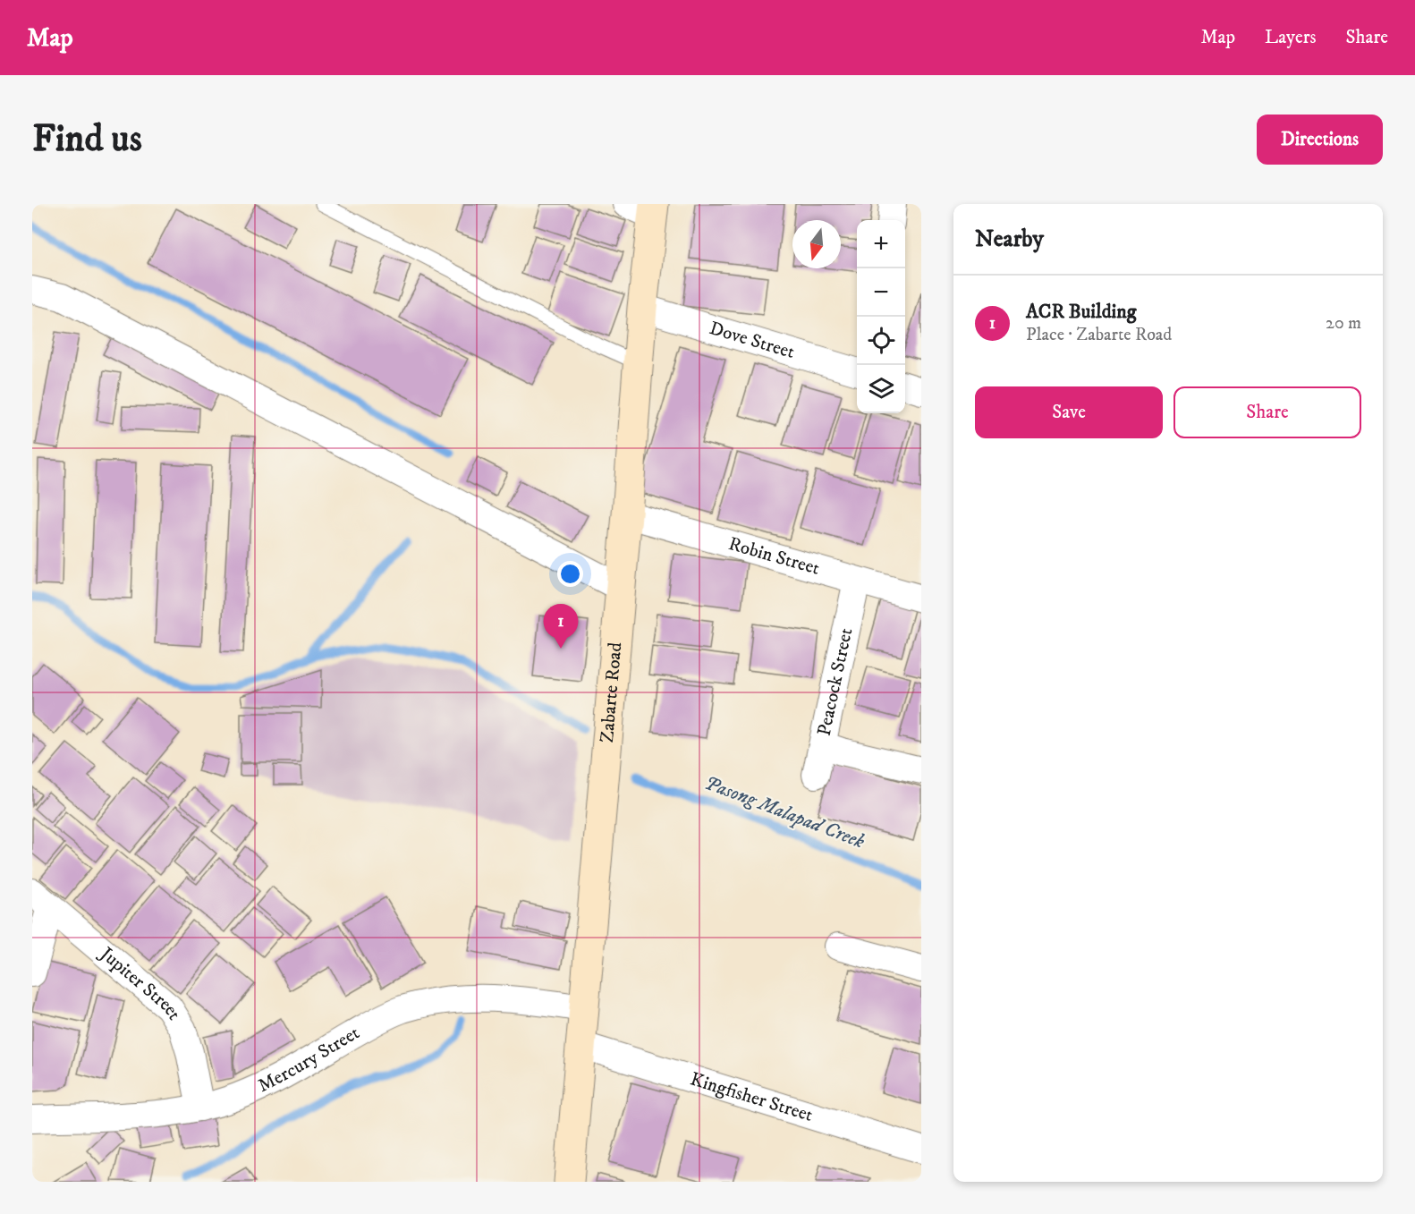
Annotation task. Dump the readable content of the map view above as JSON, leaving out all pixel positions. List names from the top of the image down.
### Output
{
  "streets": {
    "main road": ["Zabarte Road"],
    "street": [
      "Dove Street",
      "Robin Street",
      "Peacock Street",
      "Jupiter Street",
      "Mercury Street",
      "Kingfisher Street"
    ]
  },
  "crossings": [
    ["Dove Street", "Zabarte Road"],
    ["Robin Street", "Peacock Street"],
    ["Robin Street", "Zabarte Road"],
    ["Zabarte Road", "Mercury Street"],
    ["Zabarte Road", "Kingfisher Street"],
    ["Jupiter Street", "Mercury Street"]
  ],
  "water": ["Pasong Malapad Creek"],
  "north": "bottom",
  "page": {
    "header": "Map",
    "nav": ["Map", "Layers", "Share"],
    "buttons": [
      "Directions",
      ["Save", "Share"]
    ],
    "title": "Find us",
    "heading": "Nearby",
    "map_buttons": ["+", "−"],
    "list": [
      {
        "mark": "1",
        "name": "ACR Building",
        "note": "Place · Zabarte Road",
        "value": "20 m"
      }
    ],
    "pins": "1"
  }
}
